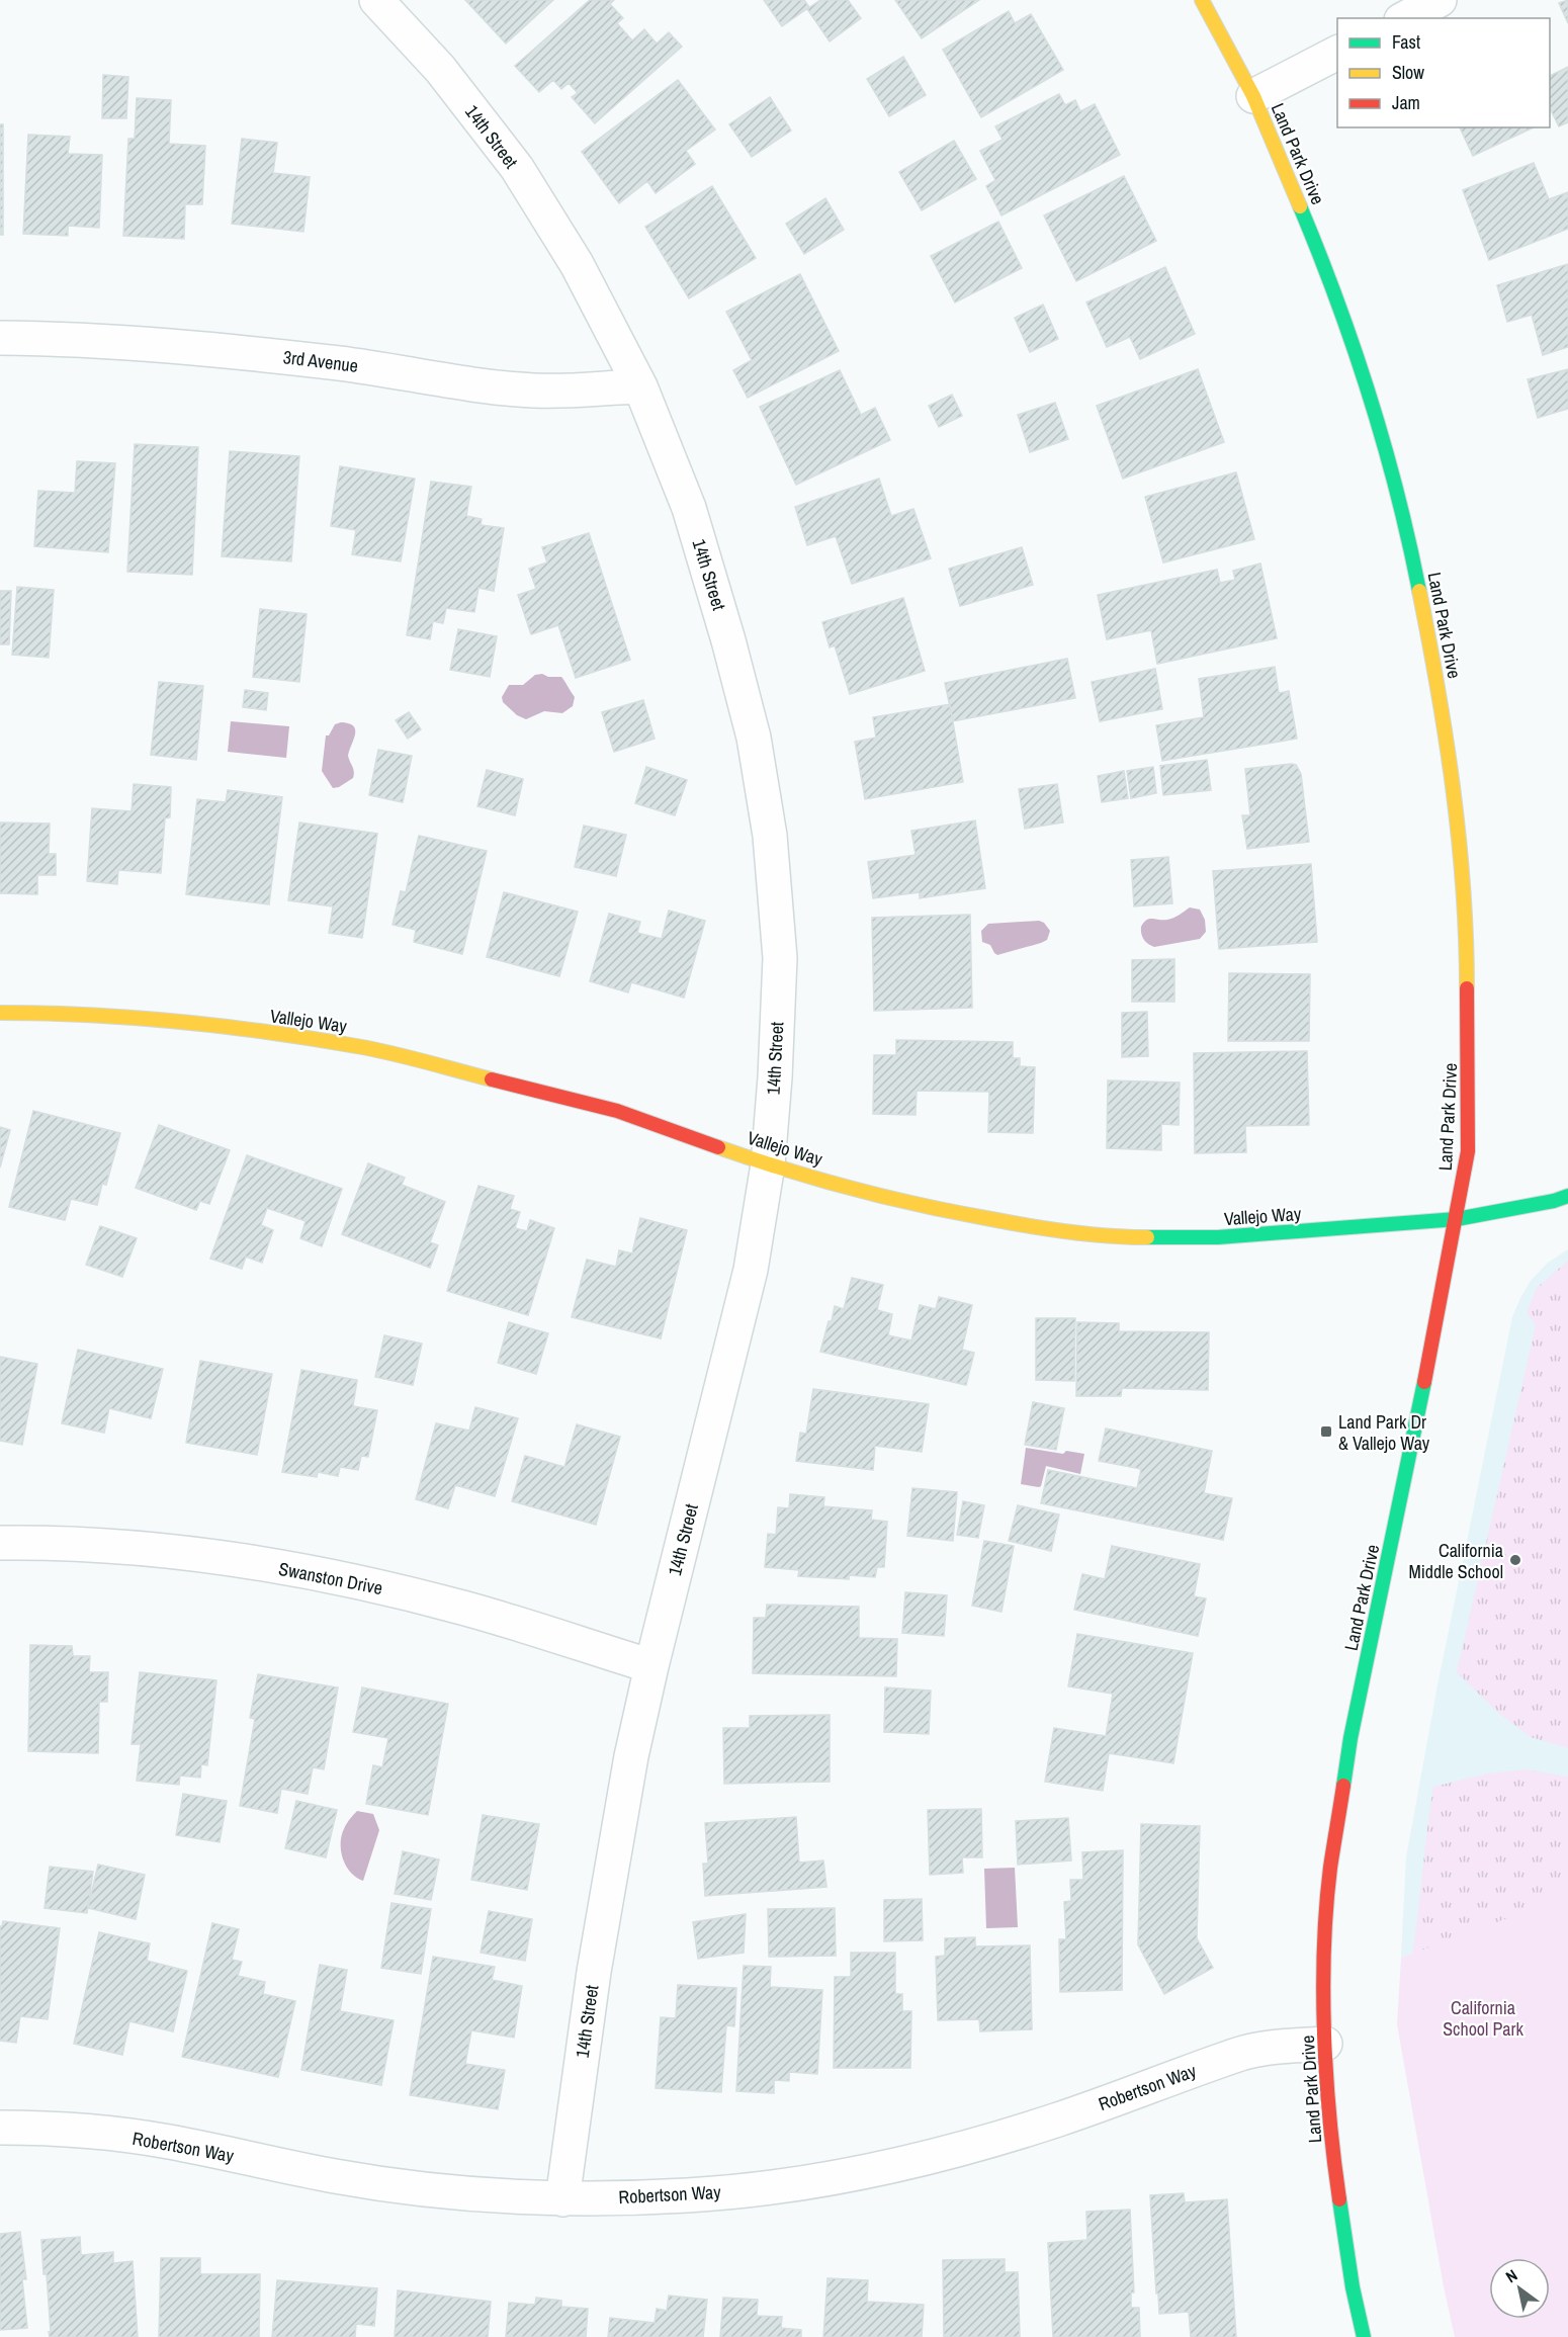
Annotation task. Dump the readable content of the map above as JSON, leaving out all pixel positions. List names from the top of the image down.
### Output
{
  "streets": {
    "main road": ["Land Park Drive", "Vallejo Way"],
    "street": [
      "14th Street",
      "3rd Avenue",
      "Swanston Drive",
      "Robertson Way"
    ]
  },
  "crossings": [
    ["14th Street", "3rd Avenue"],
    ["14th Street", "Vallejo Way"],
    ["14th Street", "Swanston Drive"],
    ["14th Street", "Robertson Way"],
    ["Land Park Drive", "Vallejo Way"],
    ["Land Park Drive", "Robertson Way"]
  ],
  "parks": ["California School Park"],
  "places": {
    "transit": ["Land Park Dr & Vallejo Way"],
    "other": ["California Middle School"]
  },
  "legend": ["Fast", "Slow", "Jam"],
  "north": "top left"
}
